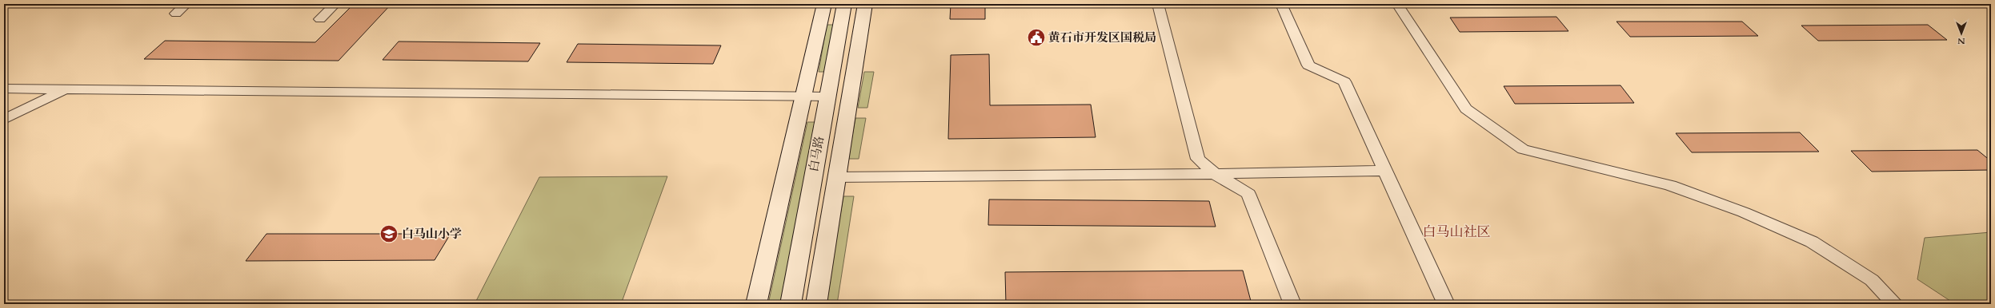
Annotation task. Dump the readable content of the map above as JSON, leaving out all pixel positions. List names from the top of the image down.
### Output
{
  "streets": {
    "street": ["白马路"]
  },
  "districts": ["白马山社区"],
  "places": {
    "public building": ["黄石市开发区国税局"],
    "school or university": ["白马山小学"]
  },
  "north": "bottom"
}
